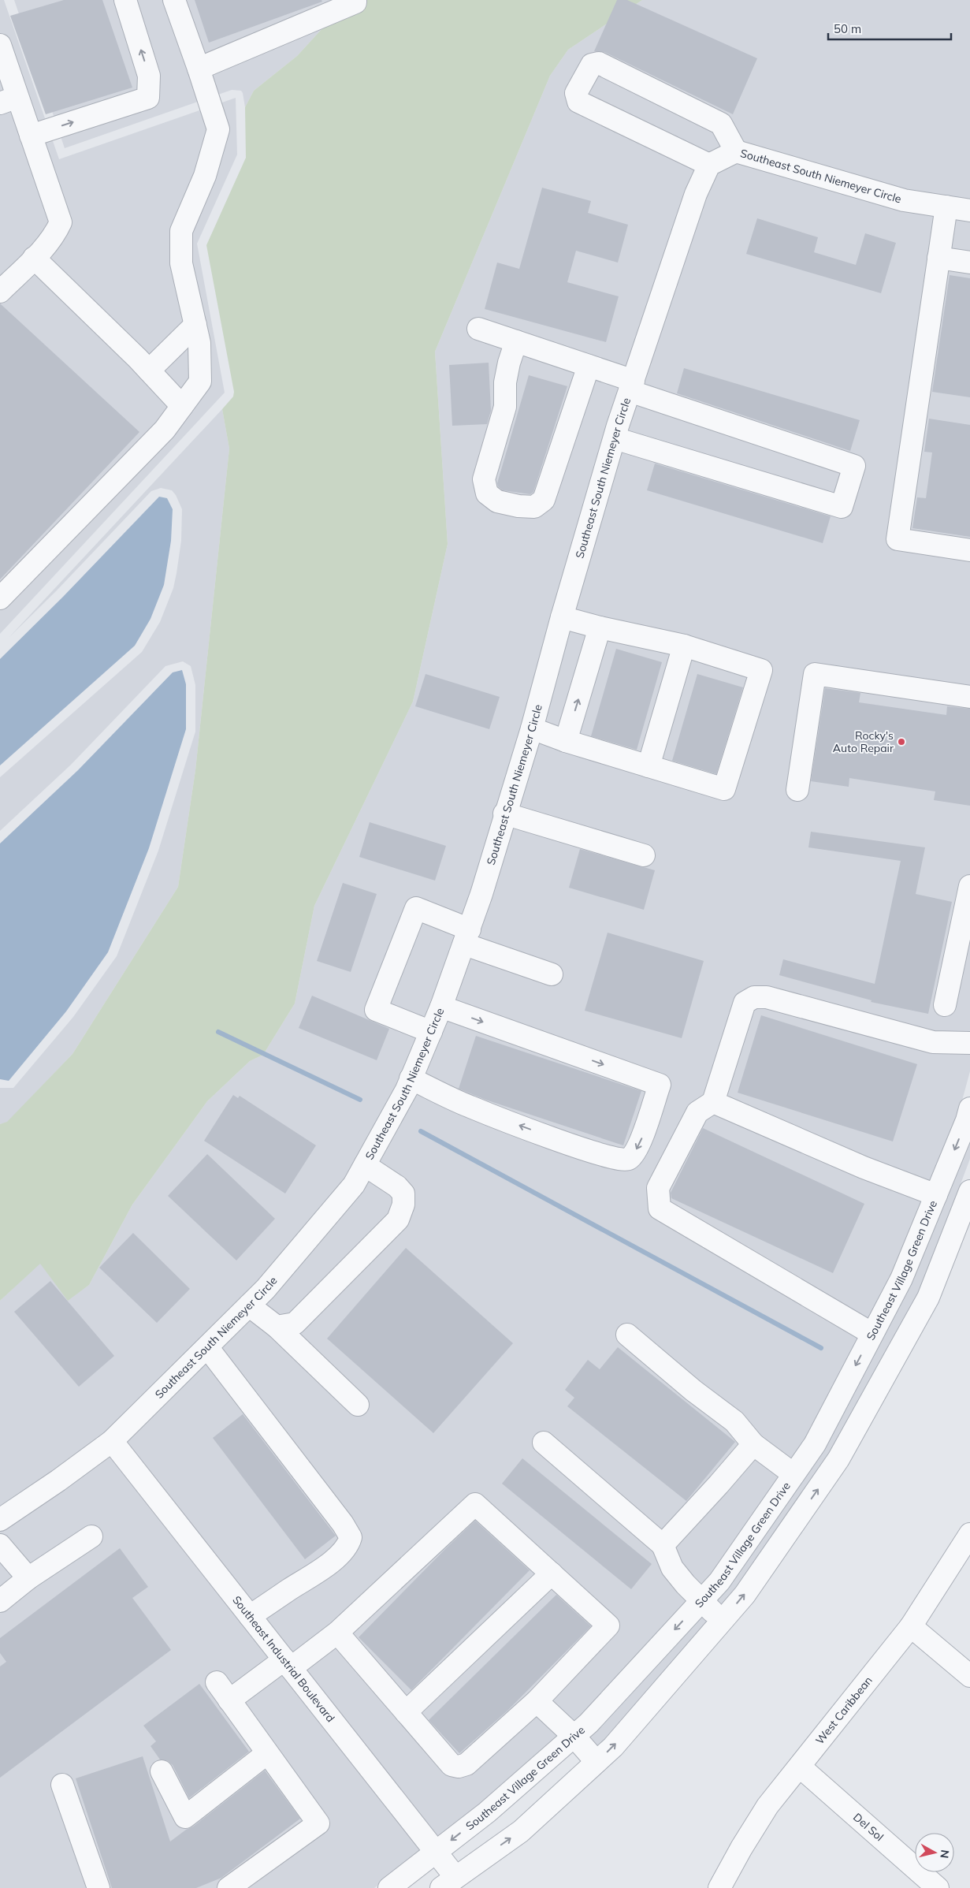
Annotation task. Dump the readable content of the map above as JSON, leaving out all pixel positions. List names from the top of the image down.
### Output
{
  "streets": {
    "street": [
      "Southeast South Niemeyer Circle",
      "Southeast Village Green Drive",
      "Southeast Industrial Boulevard",
      "West Caribbean",
      "Del Sol"
    ]
  },
  "crossings": [
    ["Southeast South Niemeyer Circle", "Southeast Industrial Boulevard"],
    ["Southeast Village Green Drive", "Southeast Industrial Boulevard"],
    ["West Caribbean", "Del Sol"]
  ],
  "places": ["Rocky's Auto Repair"],
  "scale_bar": "50 m",
  "north": "right"
}
